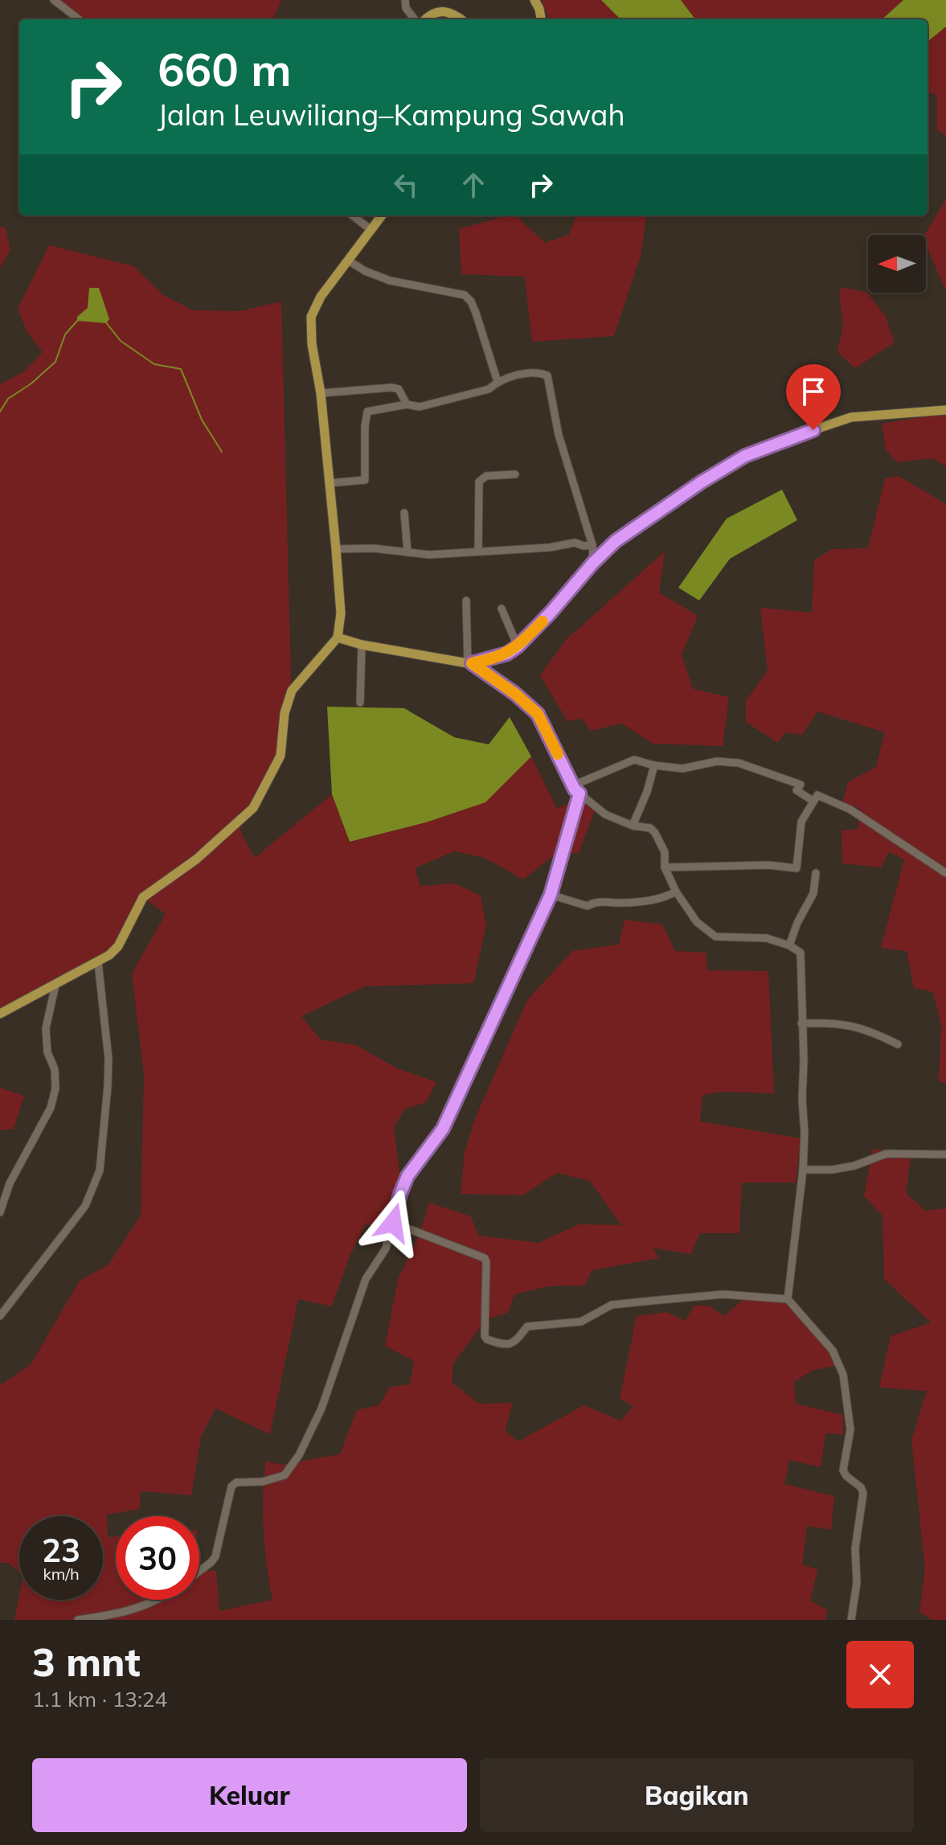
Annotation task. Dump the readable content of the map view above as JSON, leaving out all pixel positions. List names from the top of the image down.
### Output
{
  "north": "left",
  "page": {
    "turn": ["660 m", "Jalan Leuwiliang–Kampung Sawah"],
    "speed": "23 km/h",
    "limit": "30",
    "heading": ["3 mnt", "1.1 km · 13:24"],
    "buttons": ["Keluar", "Bagikan"]
  }
}
